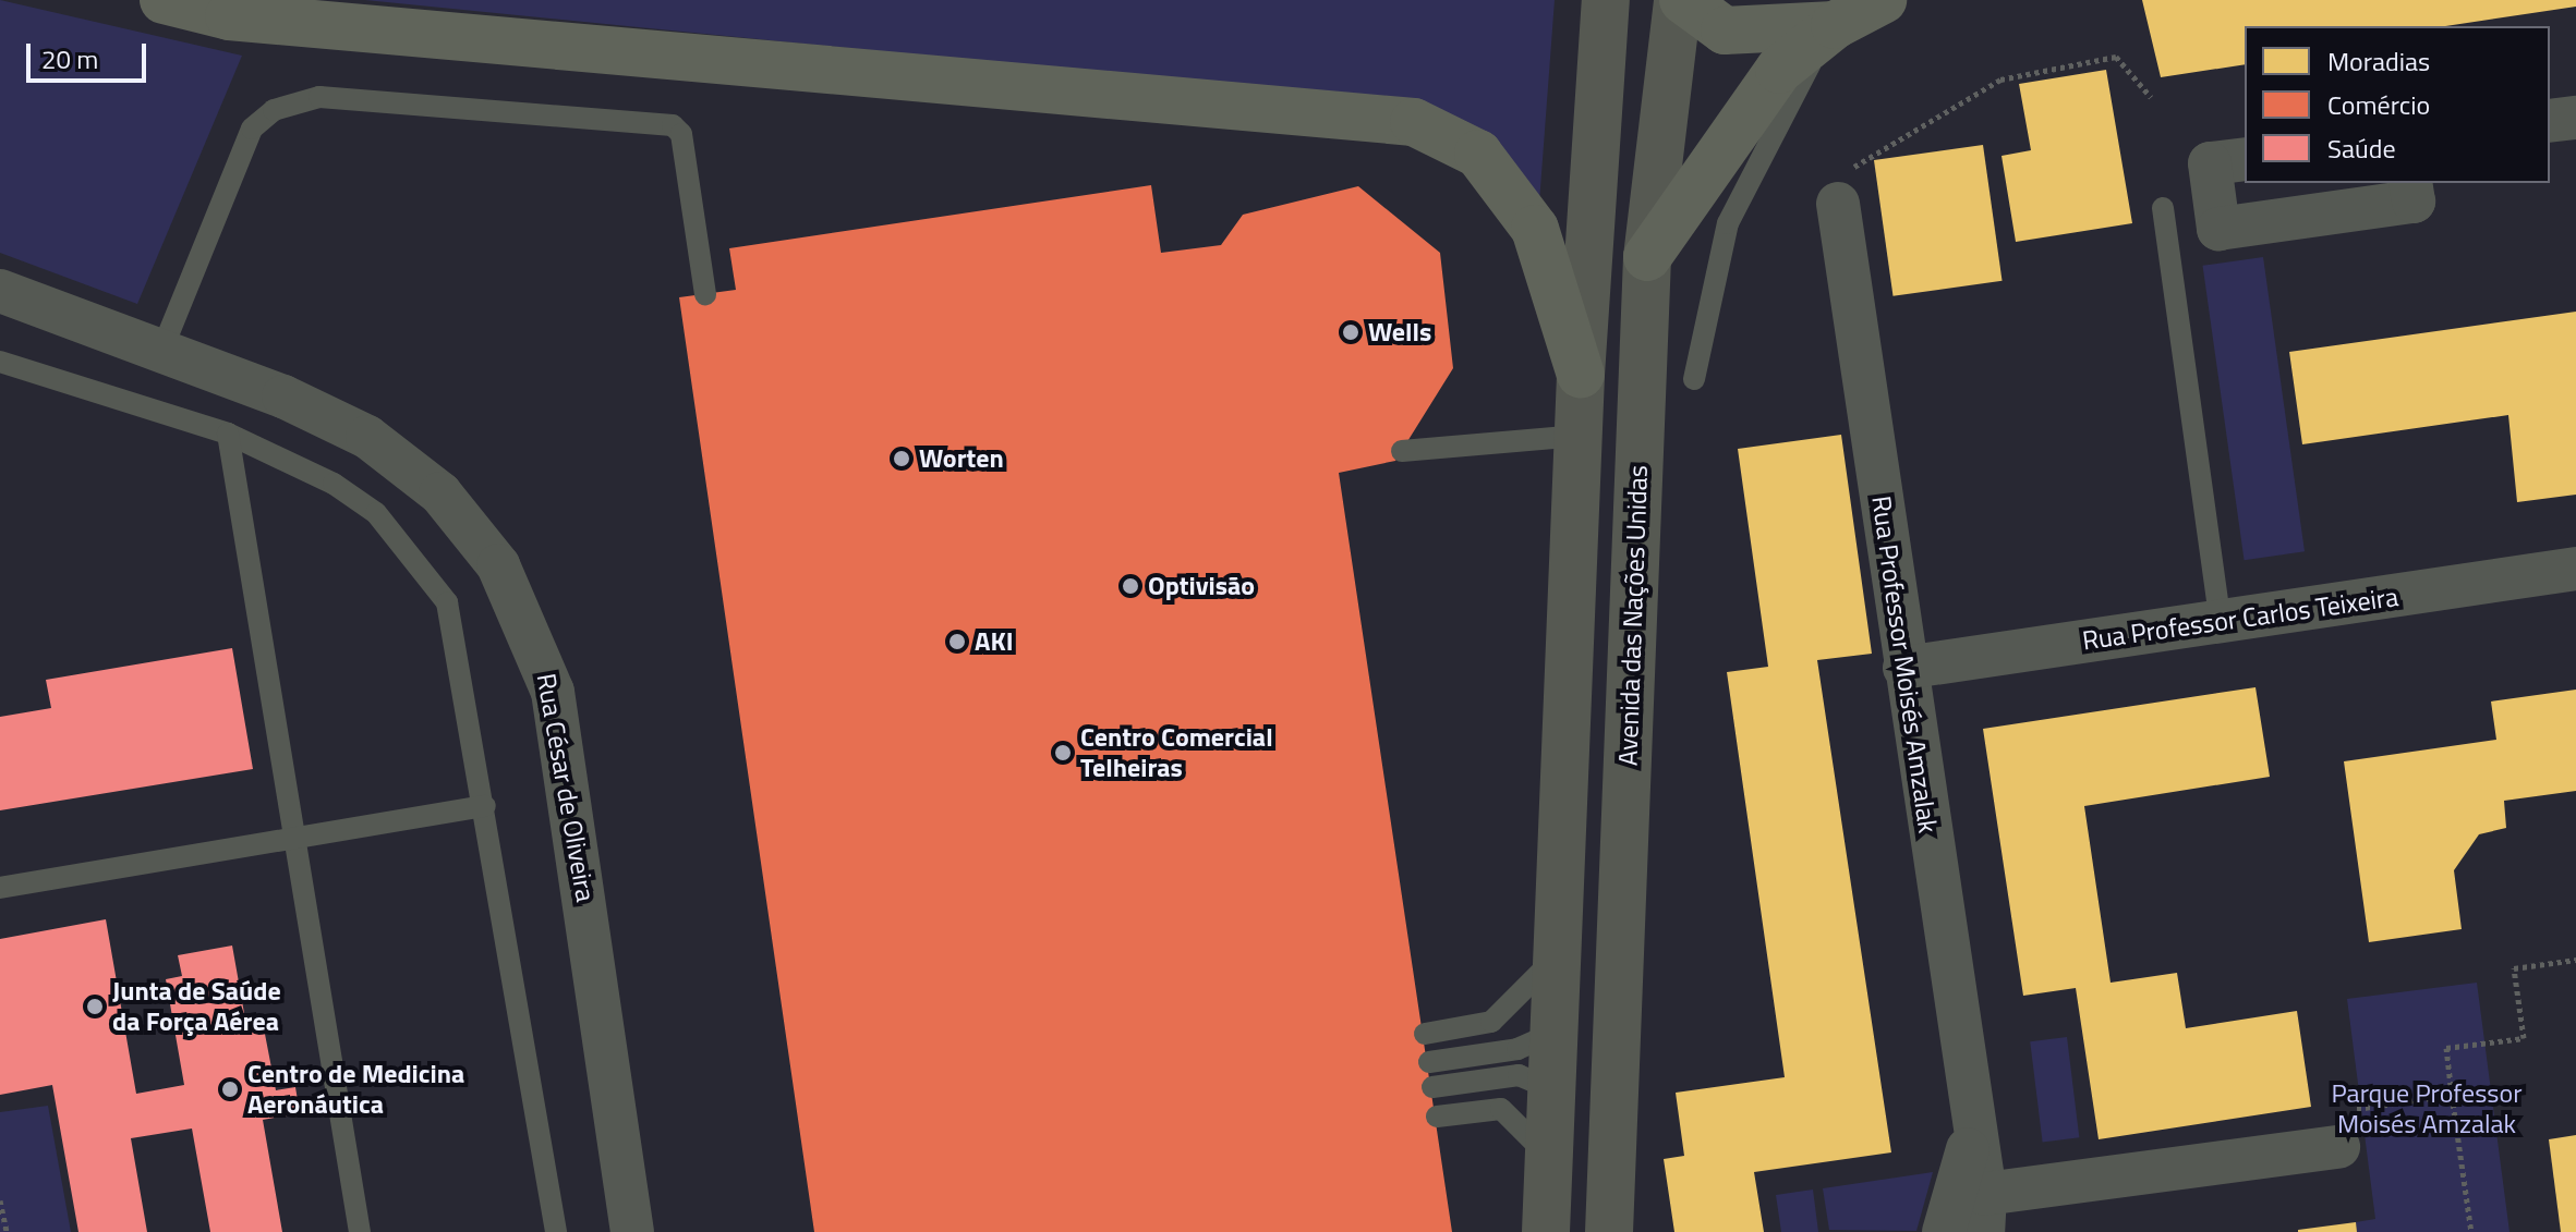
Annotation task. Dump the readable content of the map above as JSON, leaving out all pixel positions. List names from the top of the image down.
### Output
{
  "streets": {
    "main road": ["Avenida das Nações Unidas"],
    "street": ["Rua Professor Carlos Teixeira", "Rua Professor Moisés Amzalak", "Rua César de Oliveira"]
  },
  "crossings": [
    ["Rua Professor Carlos Teixeira", "Rua Professor Moisés Amzalak"]
  ],
  "parks": ["Parque Professor Moisés Amzalak"],
  "places": [
    "Wells",
    "Worten",
    "Optivisão",
    "AKI",
    "Centro Comercial Telheiras",
    "Junta de Saúde da Força Aérea",
    "Centro de Medicina Aeronáutica"
  ],
  "legend": ["Moradias", "Comércio", "Saúde"],
  "scale_bar": "20 m"
}
